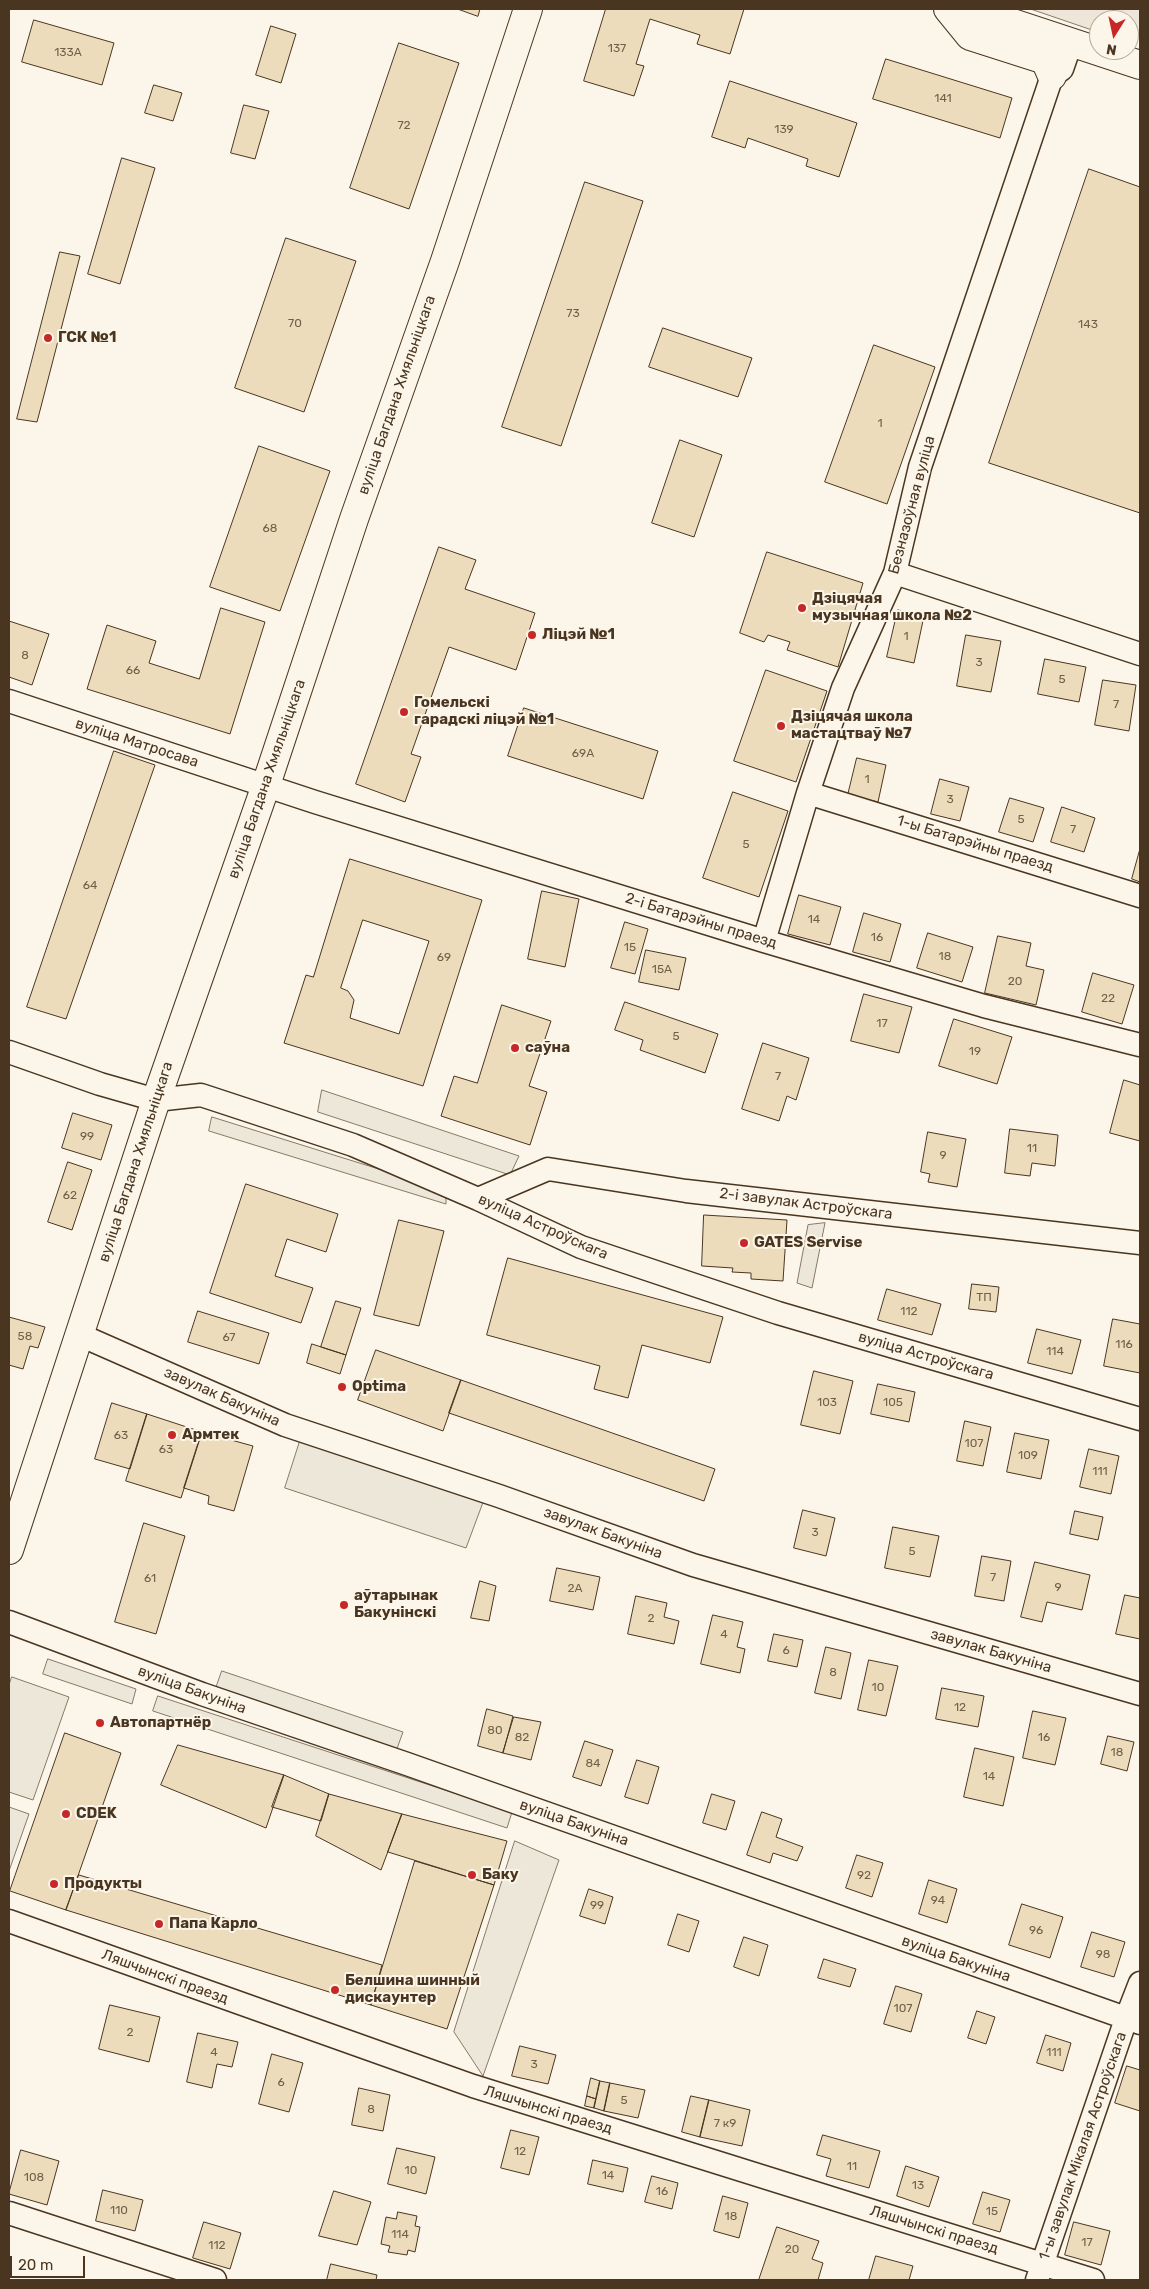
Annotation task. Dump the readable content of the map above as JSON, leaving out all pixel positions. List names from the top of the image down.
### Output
{
  "streets": {
    "main road": ["вуліца Багдана Хмяльніцкага"],
    "street": [
      "Безназоўная вуліца",
      "вуліца Матросава",
      "1-ы Батарэйны праезд",
      "2-і Батарэйны праезд",
      "2-і завулак Астроўскага",
      "вуліца Астроўскага",
      "завулак Бакуніна",
      "вуліца Бакуніна",
      "Ляшчынскі праезд",
      "1-ы завулак Мікалая Астроўскага"
    ]
  },
  "crossings": [
    ["вуліца Багдана Хмяльніцкага", "вуліца Матросава"],
    ["вуліца Багдана Хмяльніцкага", "2-і Батарэйны праезд"],
    ["вуліца Багдана Хмяльніцкага", "вуліца Астроўскага"],
    ["вуліца Багдана Хмяльніцкага", "завулак Бакуніна"],
    ["Безназоўная вуліца", "1-ы Батарэйны праезд"],
    ["Безназоўная вуліца", "2-і Батарэйны праезд"],
    ["вуліца Матросава", "2-і Батарэйны праезд"],
    ["2-і завулак Астроўскага", "вуліца Астроўскага"],
    ["вуліца Бакуніна", "1-ы завулак Мікалая Астроўскага"],
    ["Ляшчынскі праезд", "1-ы завулак Мікалая Астроўскага"]
  ],
  "places": [
    "ГСК №1",
    "Дзіцячая музычная школа №2",
    "Ліцэй №1",
    "Гомельскі гарадскі ліцэй №1",
    "Дзіцячая школа мастацтваў №7",
    "саўна",
    "GATES Servise",
    "Optima",
    "Армтек",
    "аўтарынак Бакунінскі",
    "Автопартнёр",
    "CDEK",
    "Баку",
    "Продукты",
    "Папа Карло",
    "Белшина шинный дискаунтер"
  ],
  "house_numbers": [
    "137",
    "133А",
    "141",
    "72",
    "139",
    "73",
    "70",
    "143",
    "1",
    "68",
    "1",
    "8",
    "3",
    "66",
    "5",
    "7",
    "69А",
    "1",
    "3",
    "5",
    "7",
    "5",
    "64",
    "14",
    "16",
    "15",
    "18",
    "69",
    "15А",
    "20",
    "22",
    "17",
    "5",
    "19",
    "7",
    "99",
    "11",
    "9",
    "62",
    "ТП",
    "112",
    "58",
    "67",
    "116",
    "114",
    "103",
    "105",
    "63",
    "107",
    "63",
    "109",
    "111",
    "3",
    "5",
    "7",
    "61",
    "9",
    "2А",
    "2",
    "4",
    "6",
    "8",
    "10",
    "12",
    "80",
    "82",
    "16",
    "18",
    "84",
    "14",
    "92",
    "94",
    "99",
    "96",
    "98",
    "107",
    "2",
    "4",
    "111",
    "3",
    "6",
    "5",
    "8",
    "7 к9",
    "12",
    "11",
    "10",
    "14",
    "108",
    "13",
    "16",
    "110",
    "15",
    "18",
    "114",
    "17",
    "112",
    "20"
  ],
  "scale_bar": "20 m",
  "north": "bottom"
}
